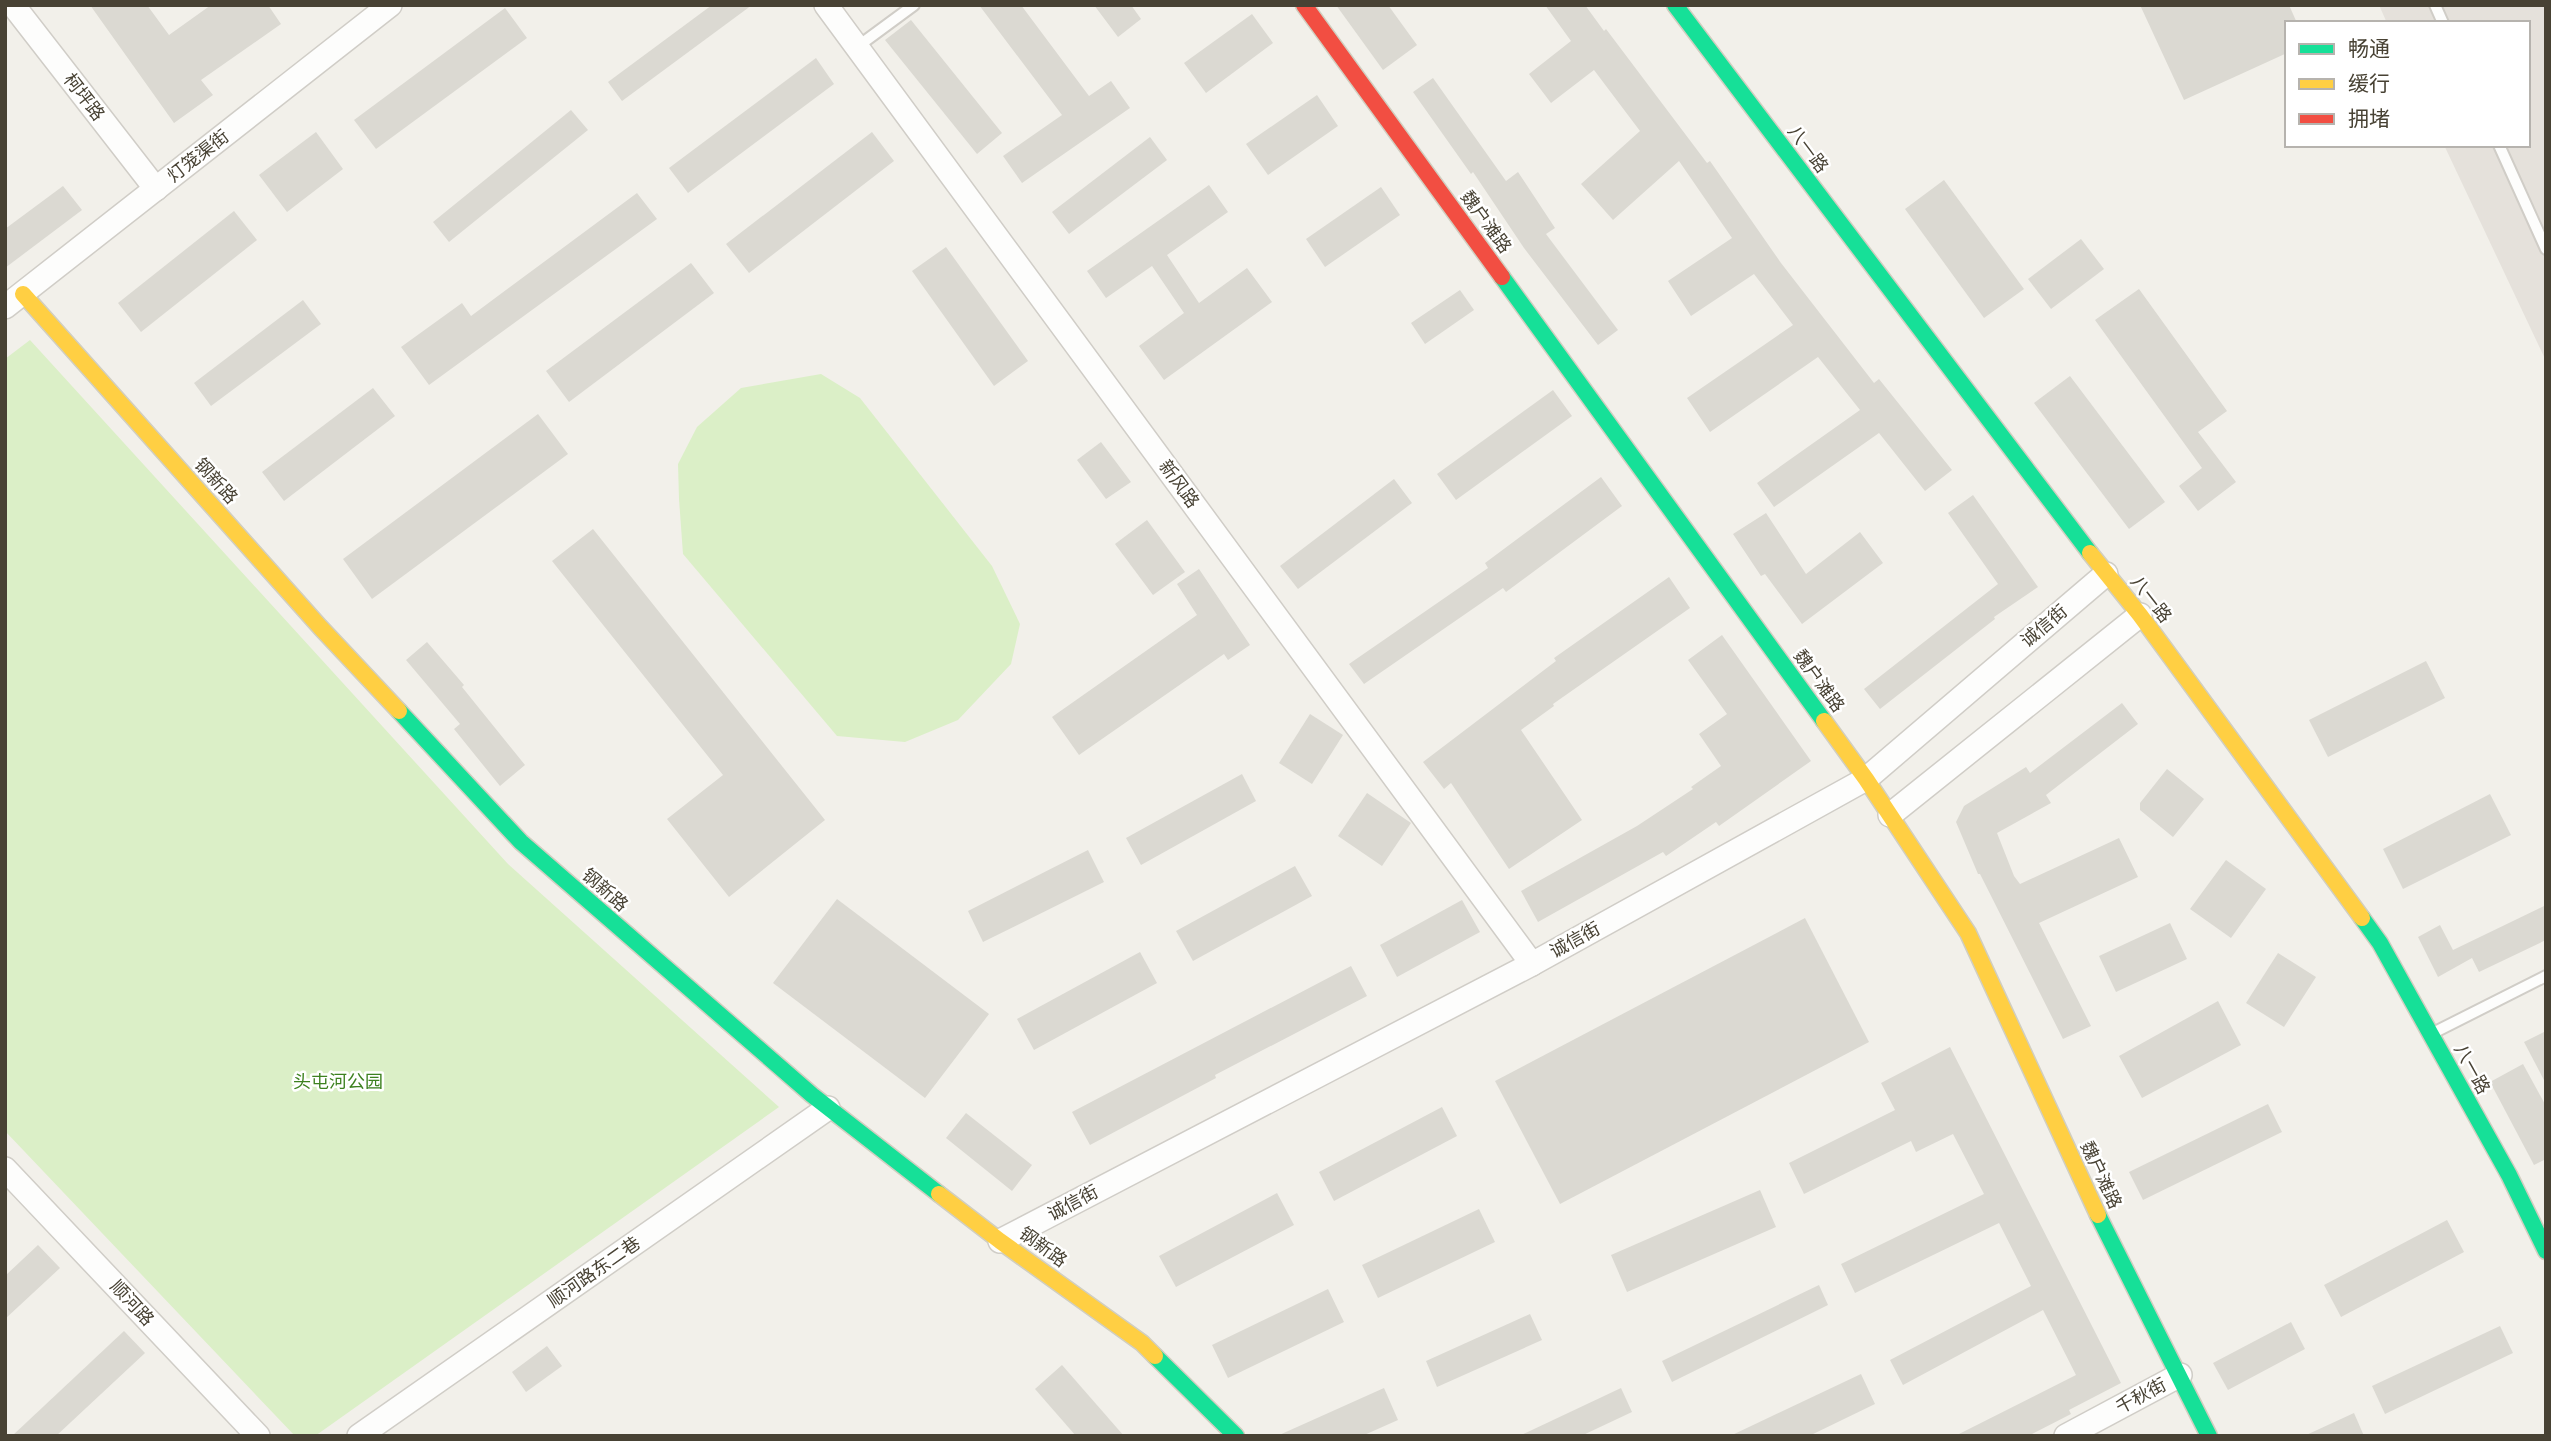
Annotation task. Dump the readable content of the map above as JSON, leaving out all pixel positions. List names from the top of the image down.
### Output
{
  "streets": {
    "street": [
      "柯坪路",
      "八一路",
      "灯笼渠街",
      "魏户滩路",
      "钢新路",
      "新风路",
      "诚信街",
      "顺河路东二巷",
      "顺河路",
      "千秋街"
    ]
  },
  "crossings": [
    ["柯坪路", "灯笼渠街"],
    ["八一路", "诚信街"],
    ["灯笼渠街", "钢新路"],
    ["魏户滩路", "诚信街"],
    ["魏户滩路", "千秋街"],
    ["钢新路", "诚信街"],
    ["钢新路", "顺河路东二巷"],
    ["新风路", "诚信街"]
  ],
  "parks": ["头屯河公园"],
  "legend": ["畅通", "缓行", "拥堵"]
}
